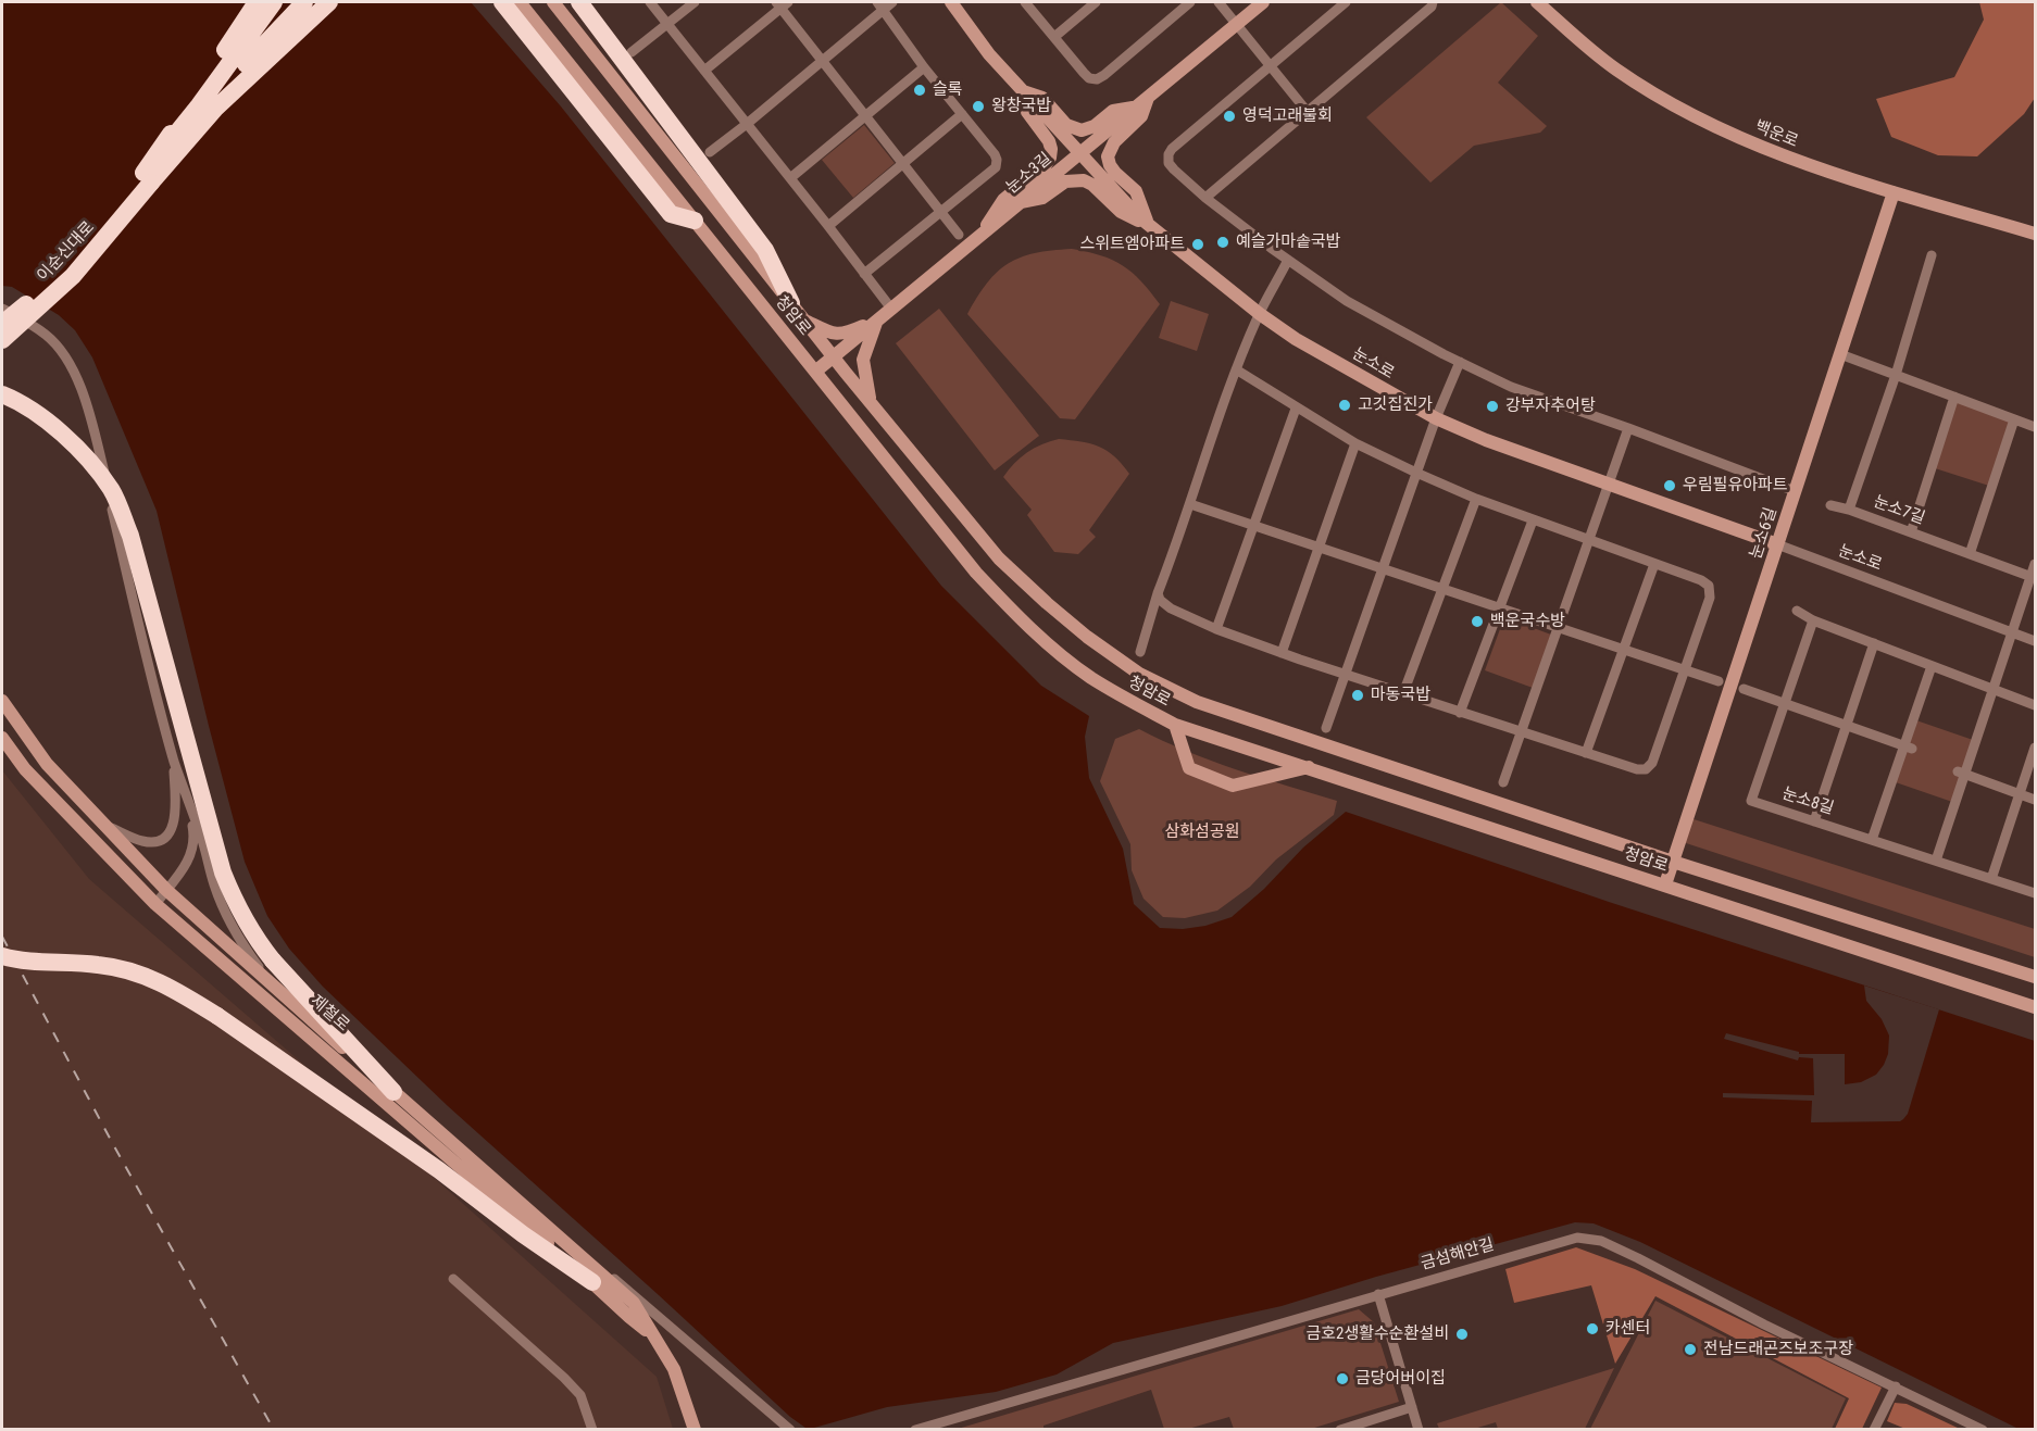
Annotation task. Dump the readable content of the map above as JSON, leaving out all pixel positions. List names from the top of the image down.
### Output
{
  "streets": {
    "highway": ["이순신대로"],
    "main road": [
      "백운로",
      "눈소3길",
      "청암로",
      "눈소로",
      "눈소6길",
      "제철로"
    ],
    "street": ["눈소7길", "눈소8길", "금섬해안길"]
  },
  "crossings": [
    ["백운로", "눈소6길"],
    ["눈소3길", "청암로"],
    ["눈소3길", "눈소로"],
    ["청암로", "눈소6길"],
    ["눈소로", "눈소6길"]
  ],
  "parks": ["삼화섬공원"],
  "places": [
    "슬록",
    "왕창국밥",
    "영덕고래불회",
    "예슬가마솥국밥",
    "스위트엠아파트",
    "고깃집진가",
    "강부자추어탕",
    "우림필유아파트",
    "백운국수방",
    "마동국밥",
    "카센터",
    "금호2생활수순환설비",
    "전남드래곤즈보조구장",
    "금당어버이집"
  ]
}
